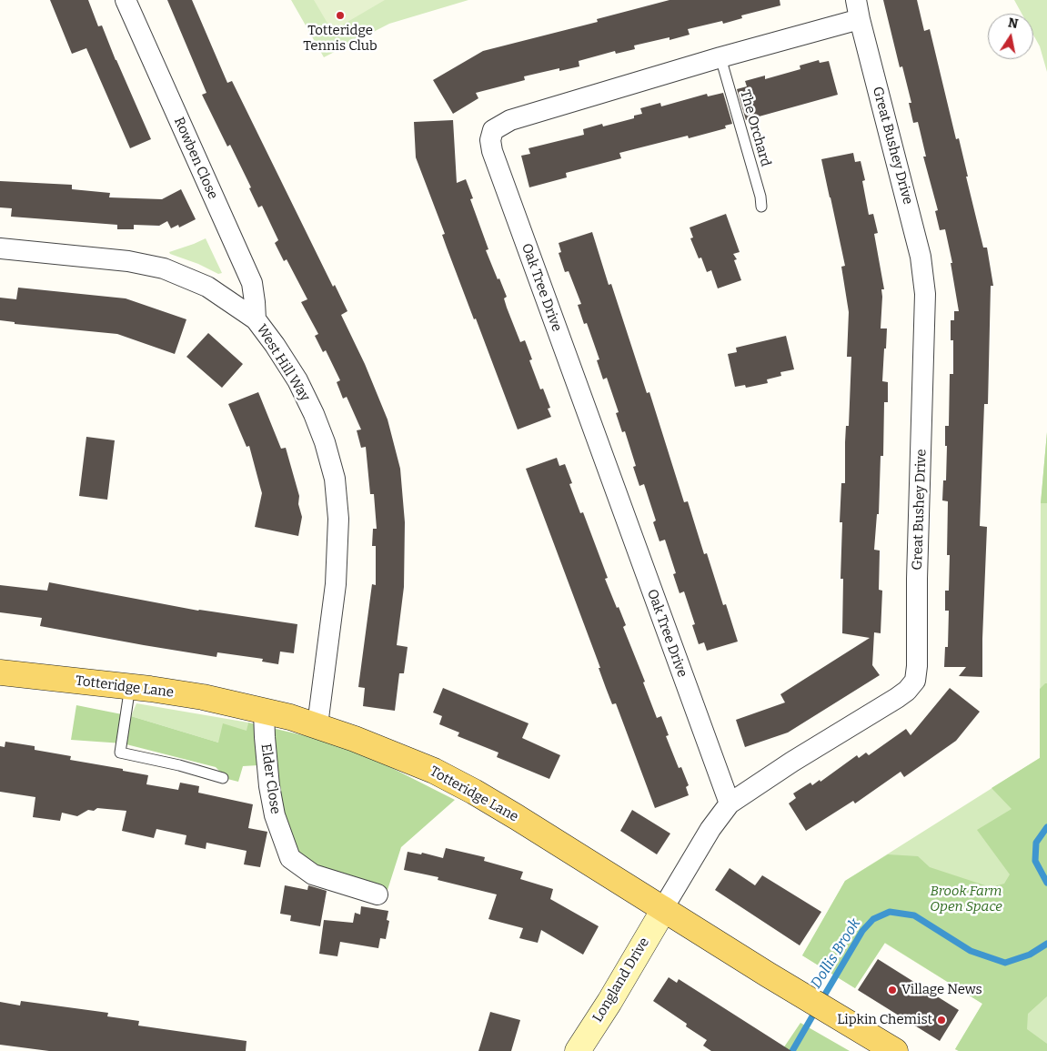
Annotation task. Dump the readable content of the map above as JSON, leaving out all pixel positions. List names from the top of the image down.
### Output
{
  "streets": {
    "main road": ["Totteridge Lane"],
    "street": [
      "Great Bushey Drive",
      "Rowben Close",
      "Oak Tree Drive",
      "West Hill Way",
      "Elder Close",
      "Longland Drive"
    ],
    "lane": ["The Orchard"]
  },
  "crossings": [
    ["The Orchard", "Oak Tree Drive"],
    ["Great Bushey Drive", "Oak Tree Drive"],
    ["Great Bushey Drive", "Totteridge Lane"],
    ["Great Bushey Drive", "Longland Drive"],
    ["Rowben Close", "West Hill Way"],
    ["West Hill Way", "Totteridge Lane"],
    ["Totteridge Lane", "Elder Close"],
    ["Totteridge Lane", "Longland Drive"]
  ],
  "water": ["Dollis Brook"],
  "parks": ["Brook Farm Open Space"],
  "places": ["Totteridge Tennis Club", "Village News", "Lipkin Chemist"],
  "north": "top"
}
